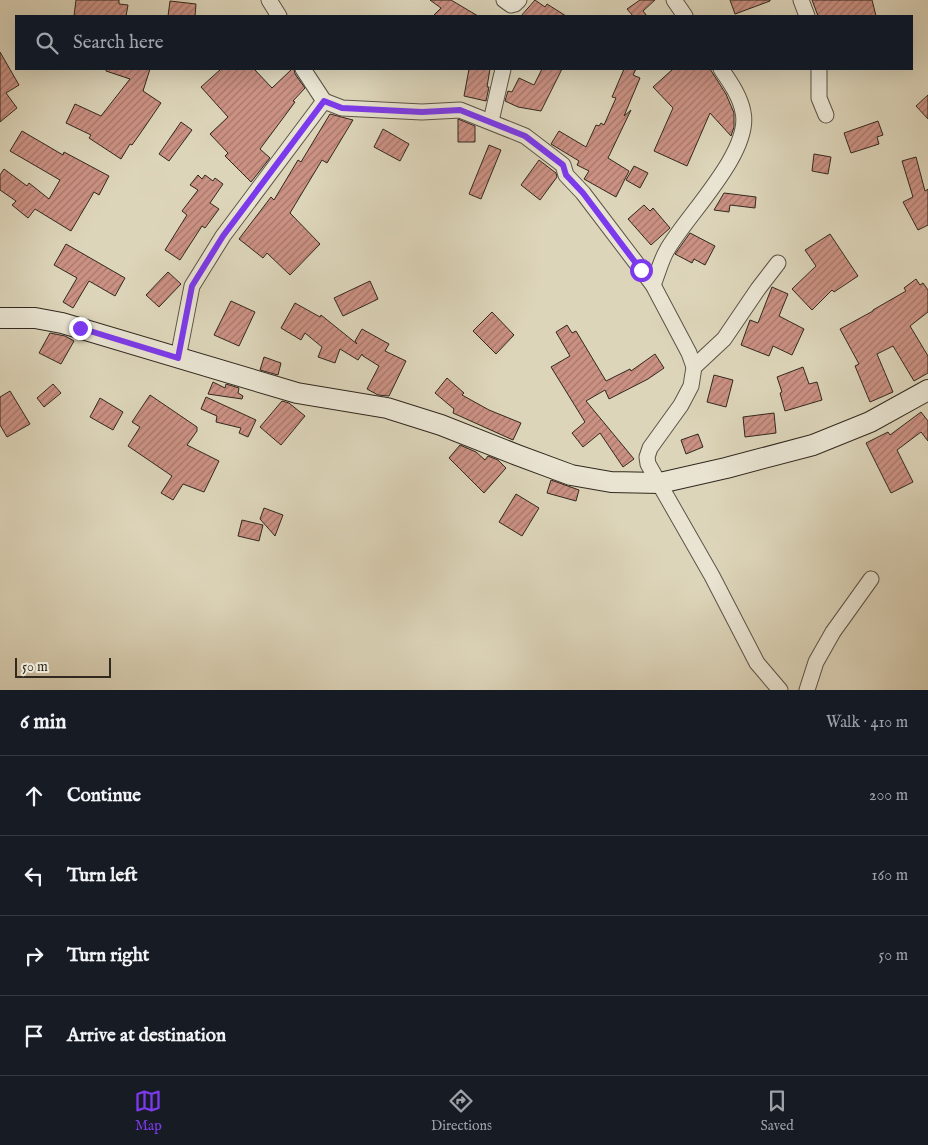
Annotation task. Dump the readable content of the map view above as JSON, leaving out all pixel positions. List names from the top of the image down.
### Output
{
  "scale_bar": "50 m",
  "page": {
    "search": "Search here",
    "scale": "50 m",
    "heading": ["6 min", "Walk · 410 m"],
    "list": [
      ["Continue", "200 m"],
      ["Turn left", "160 m"],
      ["Turn right", "50 m"],
      "Arrive at destination"
    ],
    "nav": ["Map", "Directions", "Saved"]
  }
}
